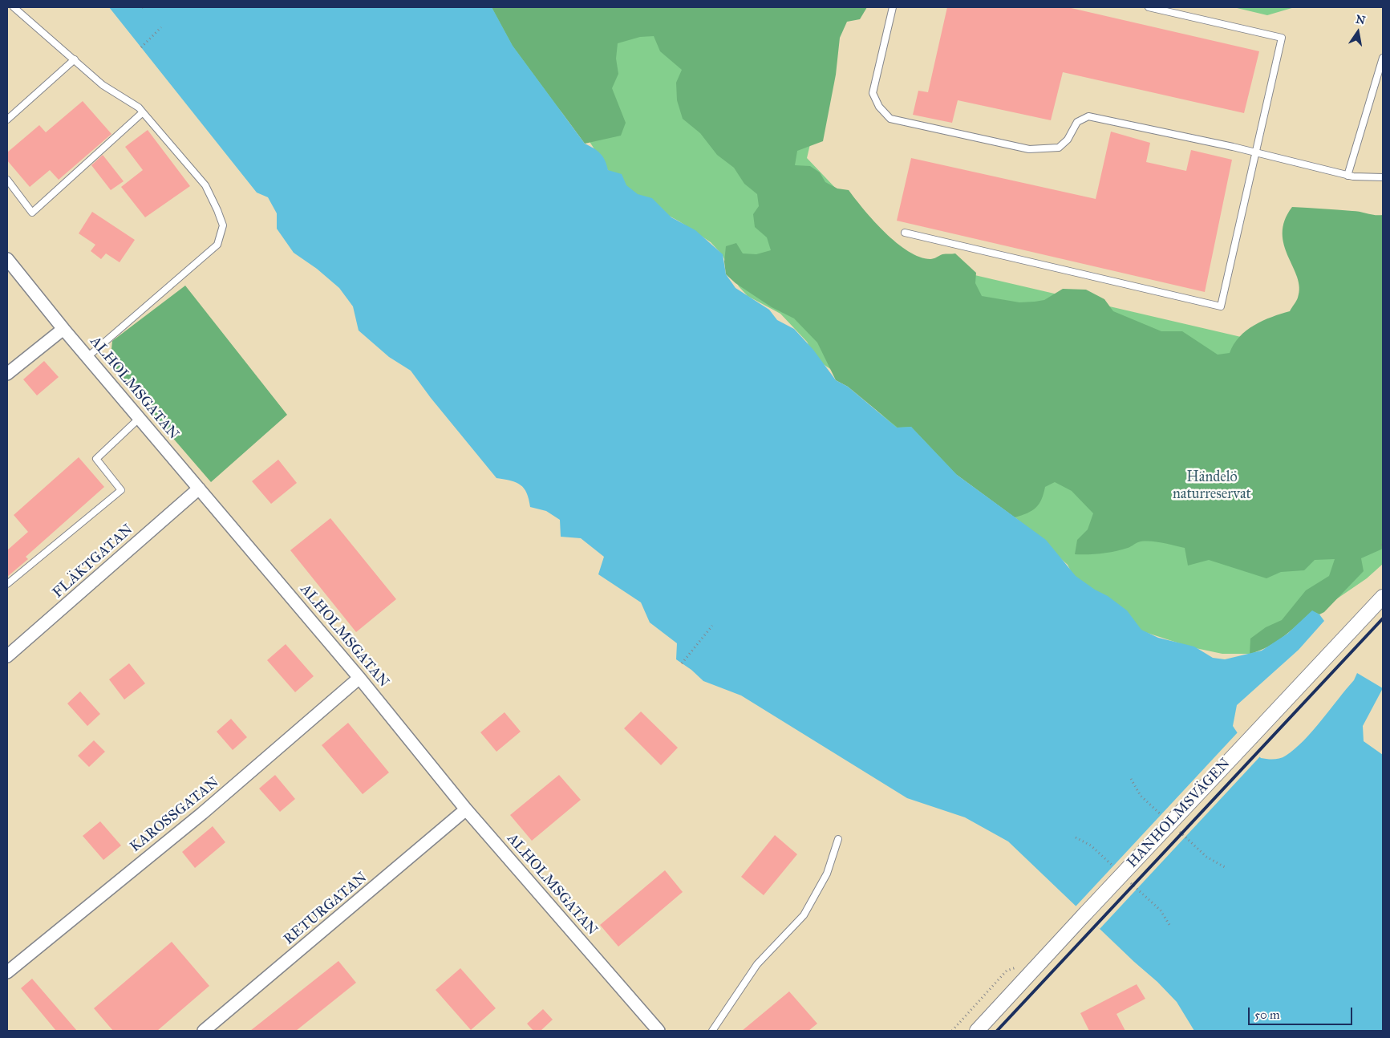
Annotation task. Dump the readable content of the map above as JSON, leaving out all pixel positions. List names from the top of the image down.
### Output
{
  "streets": {
    "street": [
      "ALHOLMSGATAN",
      "FLÄKTGATAN",
      "HANHOLMSVÄGEN",
      "KAROSSGATAN",
      "RETURGATAN"
    ]
  },
  "crossings": [
    ["ALHOLMSGATAN", "FLÄKTGATAN"],
    ["ALHOLMSGATAN", "KAROSSGATAN"],
    ["ALHOLMSGATAN", "RETURGATAN"]
  ],
  "parks": ["Händelö naturreservat"],
  "scale_bar": "50 m",
  "north": "top"
}
